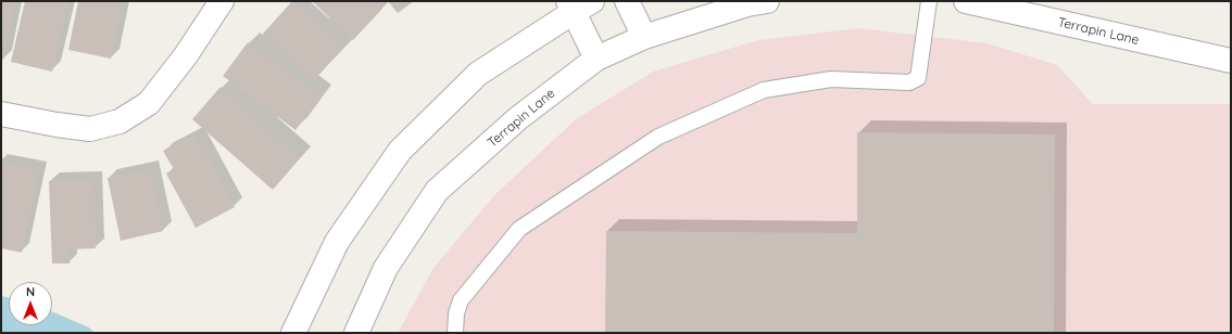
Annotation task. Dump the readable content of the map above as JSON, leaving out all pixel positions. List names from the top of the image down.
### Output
{
  "streets": {
    "street": ["Terrapin Lane"]
  },
  "north": "top"
}
